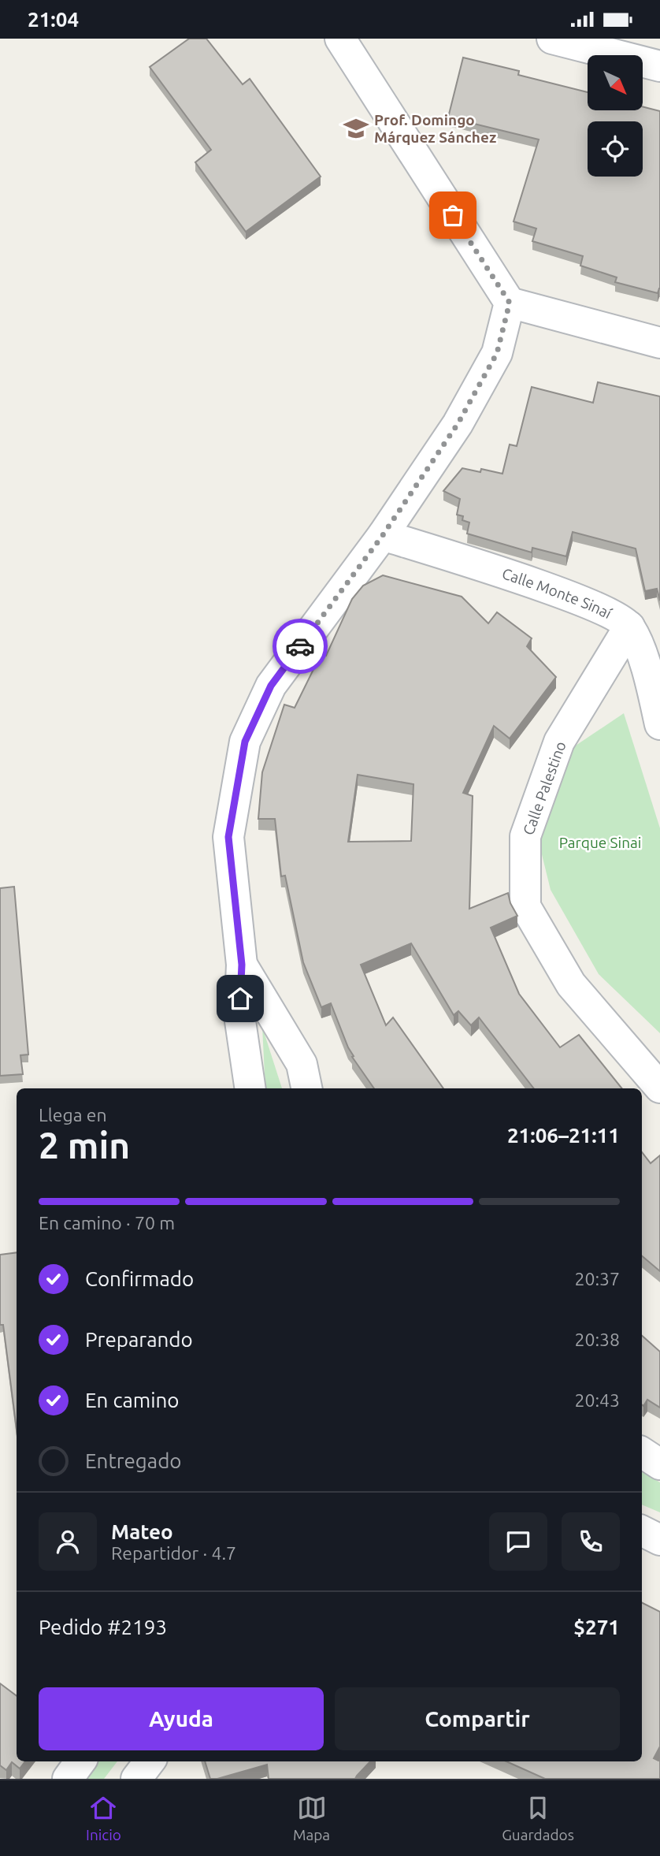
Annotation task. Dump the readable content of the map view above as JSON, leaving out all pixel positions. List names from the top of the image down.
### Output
{
  "streets": {
    "street": ["Calle Monte Sinaí", "Calle Palestino"]
  },
  "crossings": [
    ["Calle Monte Sinaí", "Calle Palestino"]
  ],
  "parks": ["Parque Sinai"],
  "places": {
    "school or university": ["Prof. Domingo Márquez Sánchez"]
  },
  "north": "bottom right",
  "page": {
    "status": "21:04",
    "heading": ["2 min", "Llega en", "21:06–21:11"],
    "panel": [
      "Mateo",
      "Repartidor · 4.7",
      "Pedido #2193",
      "$271"
    ],
    "bar": "En camino · 70 m",
    "list": [
      ["Confirmado", "20:37"],
      ["Preparando", "20:38"],
      ["En camino", "20:43"],
      "Entregado"
    ],
    "buttons": ["Ayuda", "Compartir"],
    "tabs": ["Inicio", "Mapa", "Guardados"]
  }
}
